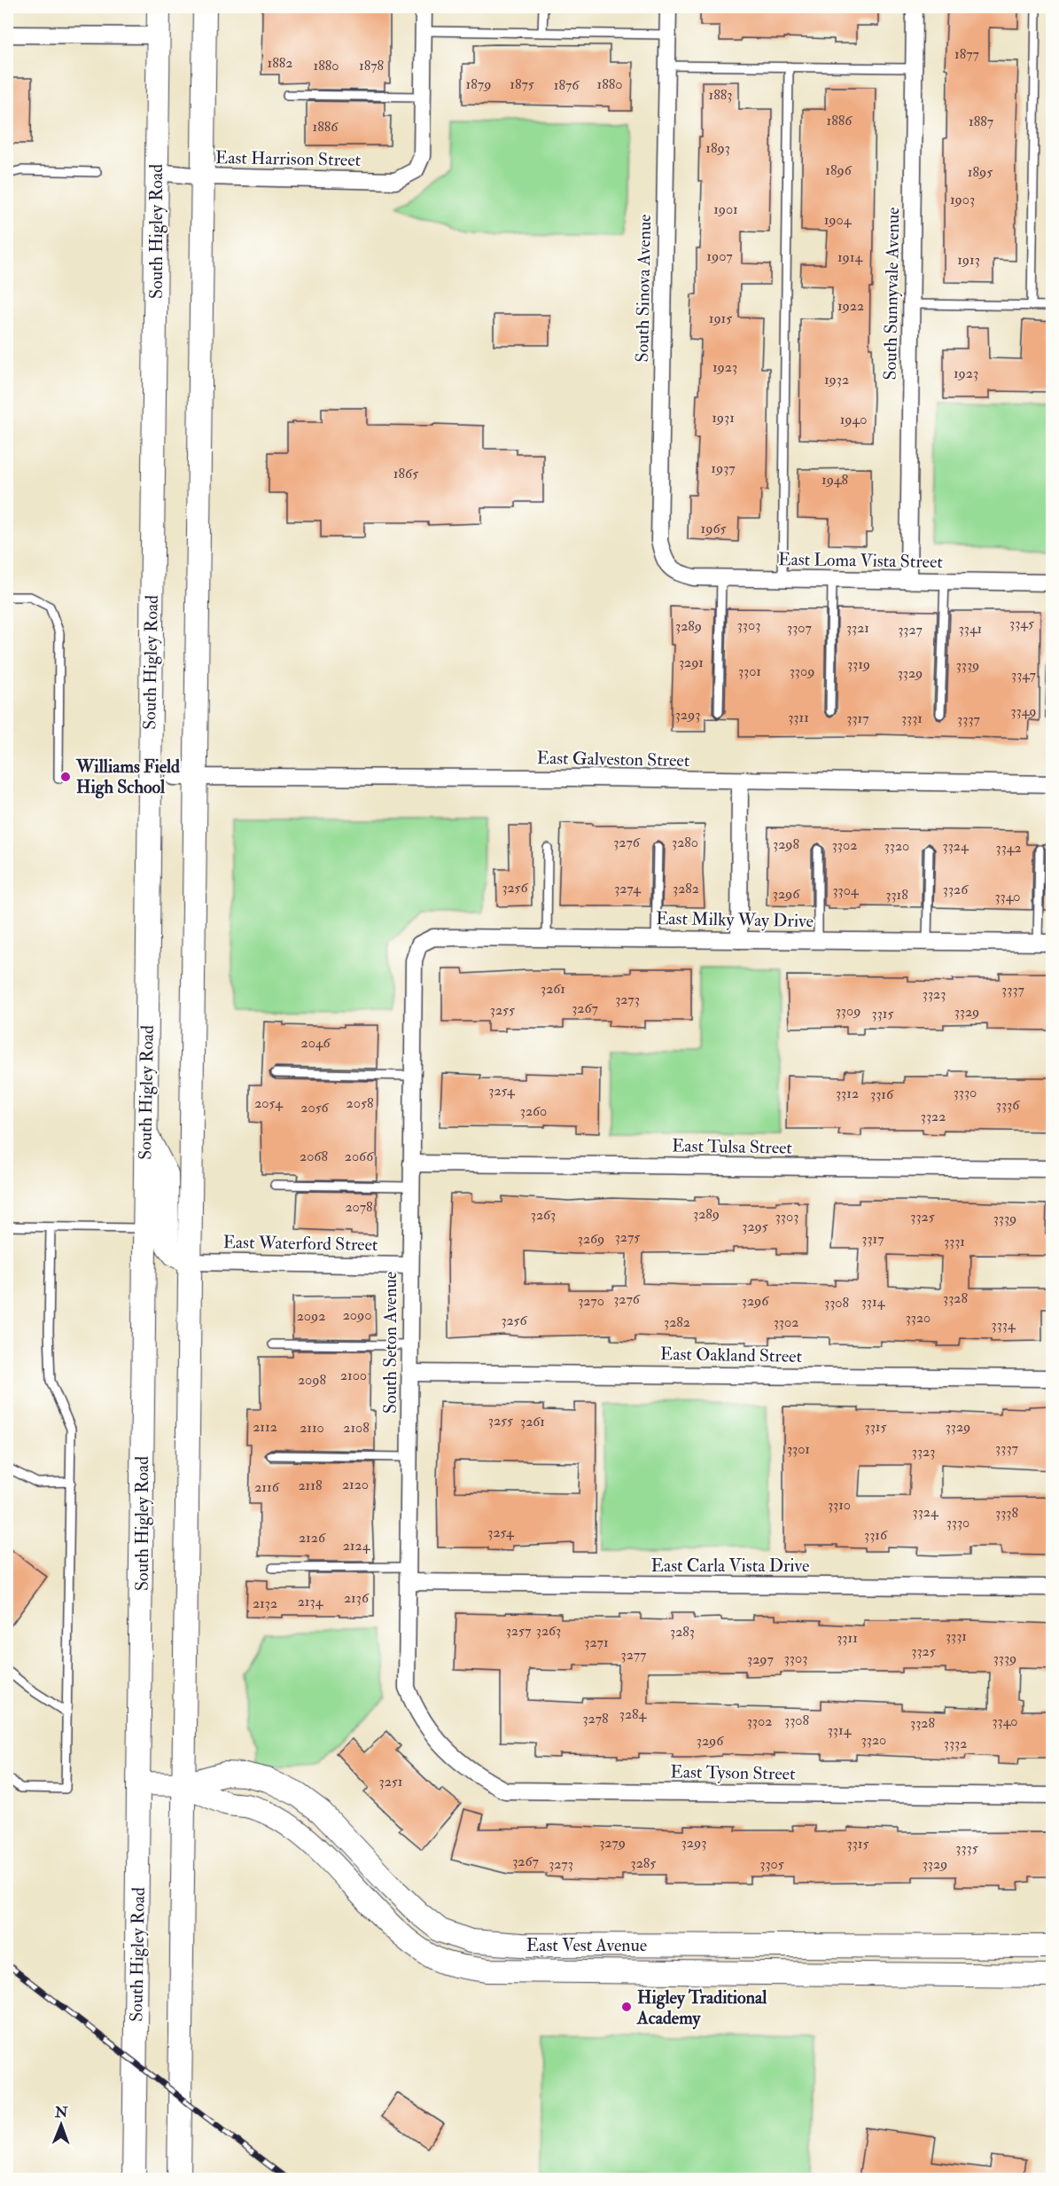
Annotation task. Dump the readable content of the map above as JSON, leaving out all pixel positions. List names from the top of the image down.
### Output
{
  "streets": {
    "main road": ["South Higley Road", "East Vest Avenue"],
    "street": [
      "East Harrison Street",
      "South Sinova Avenue",
      "South Sunnyvale Avenue",
      "East Loma Vista Street",
      "East Galveston Street",
      "East Milky Way Drive",
      "East Tulsa Street",
      "East Waterford Street",
      "South Seton Avenue",
      "East Oakland Street",
      "East Carla Vista Drive",
      "East Tyson Street"
    ]
  },
  "crossings": [
    ["East Harrison Street", "South Higley Road"],
    ["South Higley Road", "East Vest Avenue"],
    ["South Sinova Avenue", "East Loma Vista Street"],
    ["South Sunnyvale Avenue", "East Loma Vista Street"],
    ["East Milky Way Drive", "South Seton Avenue"],
    ["East Tulsa Street", "South Seton Avenue"],
    ["East Waterford Street", "South Seton Avenue"],
    ["South Seton Avenue", "East Oakland Street"],
    ["South Seton Avenue", "East Carla Vista Drive"],
    ["South Seton Avenue", "East Tyson Street"]
  ],
  "places": ["Williams Field High School", "Higley Traditional Academy"],
  "house_numbers": [
    "1877",
    "1882",
    "1880",
    "1878",
    "1879",
    "1875",
    "1880",
    "1876",
    "1883",
    "1886",
    "1887",
    "1886",
    "1893",
    "1896",
    "1895",
    "1903",
    "1901",
    "1904",
    "1907",
    "1914",
    "1913",
    "1922",
    "1915",
    "1923",
    "1923",
    "1932",
    "1931",
    "1940",
    "1937",
    "1865",
    "1948",
    "1965",
    "3345",
    "3303",
    "3289",
    "3307",
    "3321",
    "3341",
    "3327",
    "3291",
    "3319",
    "3339",
    "3301",
    "3309",
    "3329",
    "3347",
    "3349",
    "3293",
    "3311",
    "3317",
    "3331",
    "3337",
    "3276",
    "3280",
    "3298",
    "3302",
    "3320",
    "3324",
    "3342",
    "3256",
    "3274",
    "3282",
    "3326",
    "3304",
    "3296",
    "3318",
    "3340",
    "3261",
    "3337",
    "3323",
    "3273",
    "3267",
    "3255",
    "3309",
    "3329",
    "3315",
    "2046",
    "3254",
    "3330",
    "3312",
    "3316",
    "2054",
    "2058",
    "3336",
    "2056",
    "3260",
    "3322",
    "2068",
    "2066",
    "2078",
    "3289",
    "3263",
    "3303",
    "3325",
    "3339",
    "3295",
    "3275",
    "3269",
    "3317",
    "3331",
    "3328",
    "3276",
    "3270",
    "3296",
    "3314",
    "3308",
    "2090",
    "2092",
    "3320",
    "3256",
    "3282",
    "3302",
    "3334",
    "2100",
    "2098",
    "3255",
    "3261",
    "2112",
    "3315",
    "3329",
    "2110",
    "2108",
    "3337",
    "3301",
    "3323",
    "2120",
    "2118",
    "2116",
    "3310",
    "3324",
    "3338",
    "3330",
    "3254",
    "3316",
    "2126",
    "2124",
    "2136",
    "2134",
    "2132",
    "3257",
    "3263",
    "3283",
    "3331",
    "3311",
    "3271",
    "3325",
    "3277",
    "3303",
    "3339",
    "3297",
    "3284",
    "3278",
    "3308",
    "3302",
    "3340",
    "3328",
    "3314",
    "3320",
    "3296",
    "3332",
    "3251",
    "3279",
    "3293",
    "3315",
    "3335",
    "3267",
    "3285",
    "3273",
    "3305",
    "3329"
  ],
  "north": "top"
}
